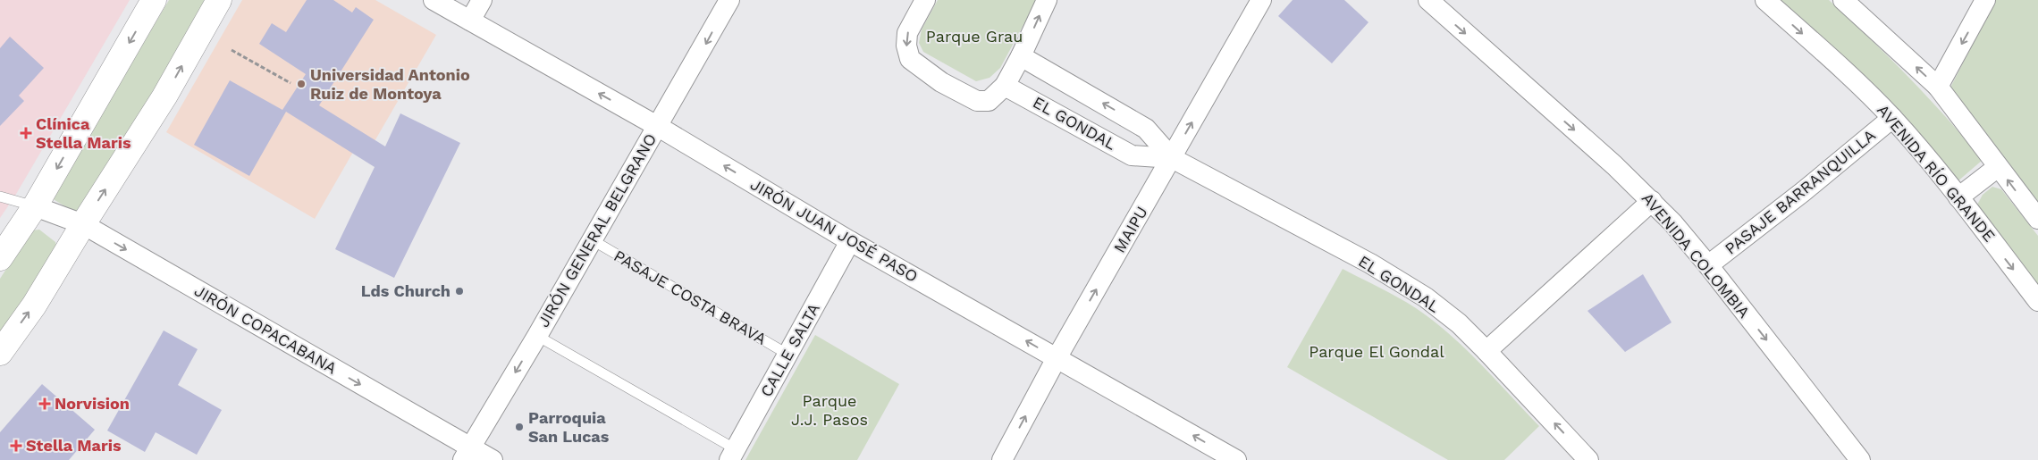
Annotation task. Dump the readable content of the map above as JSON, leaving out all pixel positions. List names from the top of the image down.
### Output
{
  "streets": {
    "street": [
      "EL GONDAL",
      "AVENIDA RÍO GRANDE",
      "PASAJE BARRANQUILLA",
      "MAIPU",
      "JIRÓN GENERAL BELGRANO",
      "JIRÓN JUAN JOSÉ PASO",
      "AVENIDA COLOMBIA",
      "JIRÓN COPACABANA",
      "CALLE SALTA"
    ],
    "lane": ["PASAJE COSTA BRAVA"]
  },
  "crossings": [
    ["EL GONDAL", "MAIPU"],
    ["AVENIDA RÍO GRANDE", "PASAJE BARRANQUILLA"],
    ["PASAJE BARRANQUILLA", "AVENIDA COLOMBIA"],
    ["MAIPU", "JIRÓN JUAN JOSÉ PASO"],
    ["JIRÓN GENERAL BELGRANO", "JIRÓN JUAN JOSÉ PASO"],
    ["JIRÓN GENERAL BELGRANO", "PASAJE COSTA BRAVA"],
    ["JIRÓN GENERAL BELGRANO", "JIRÓN COPACABANA"],
    ["JIRÓN JUAN JOSÉ PASO", "CALLE SALTA"],
    ["PASAJE COSTA BRAVA", "CALLE SALTA"]
  ],
  "one_way": [
    "MAIPU",
    "JIRÓN GENERAL BELGRANO",
    "JIRÓN JUAN JOSÉ PASO",
    "AVENIDA COLOMBIA",
    "JIRÓN COPACABANA"
  ],
  "parks": ["Parque Grau", "Parque El Gondal", "Parque J.J. Pasos"],
  "places": {
    "other": ["Universidad Antonio Ruiz de Montoya", "Lds Church", "Parroquia San Lucas"],
    "health": ["Clínica Stella Maris", "Norvision", "Stella Maris"]
  }
}
